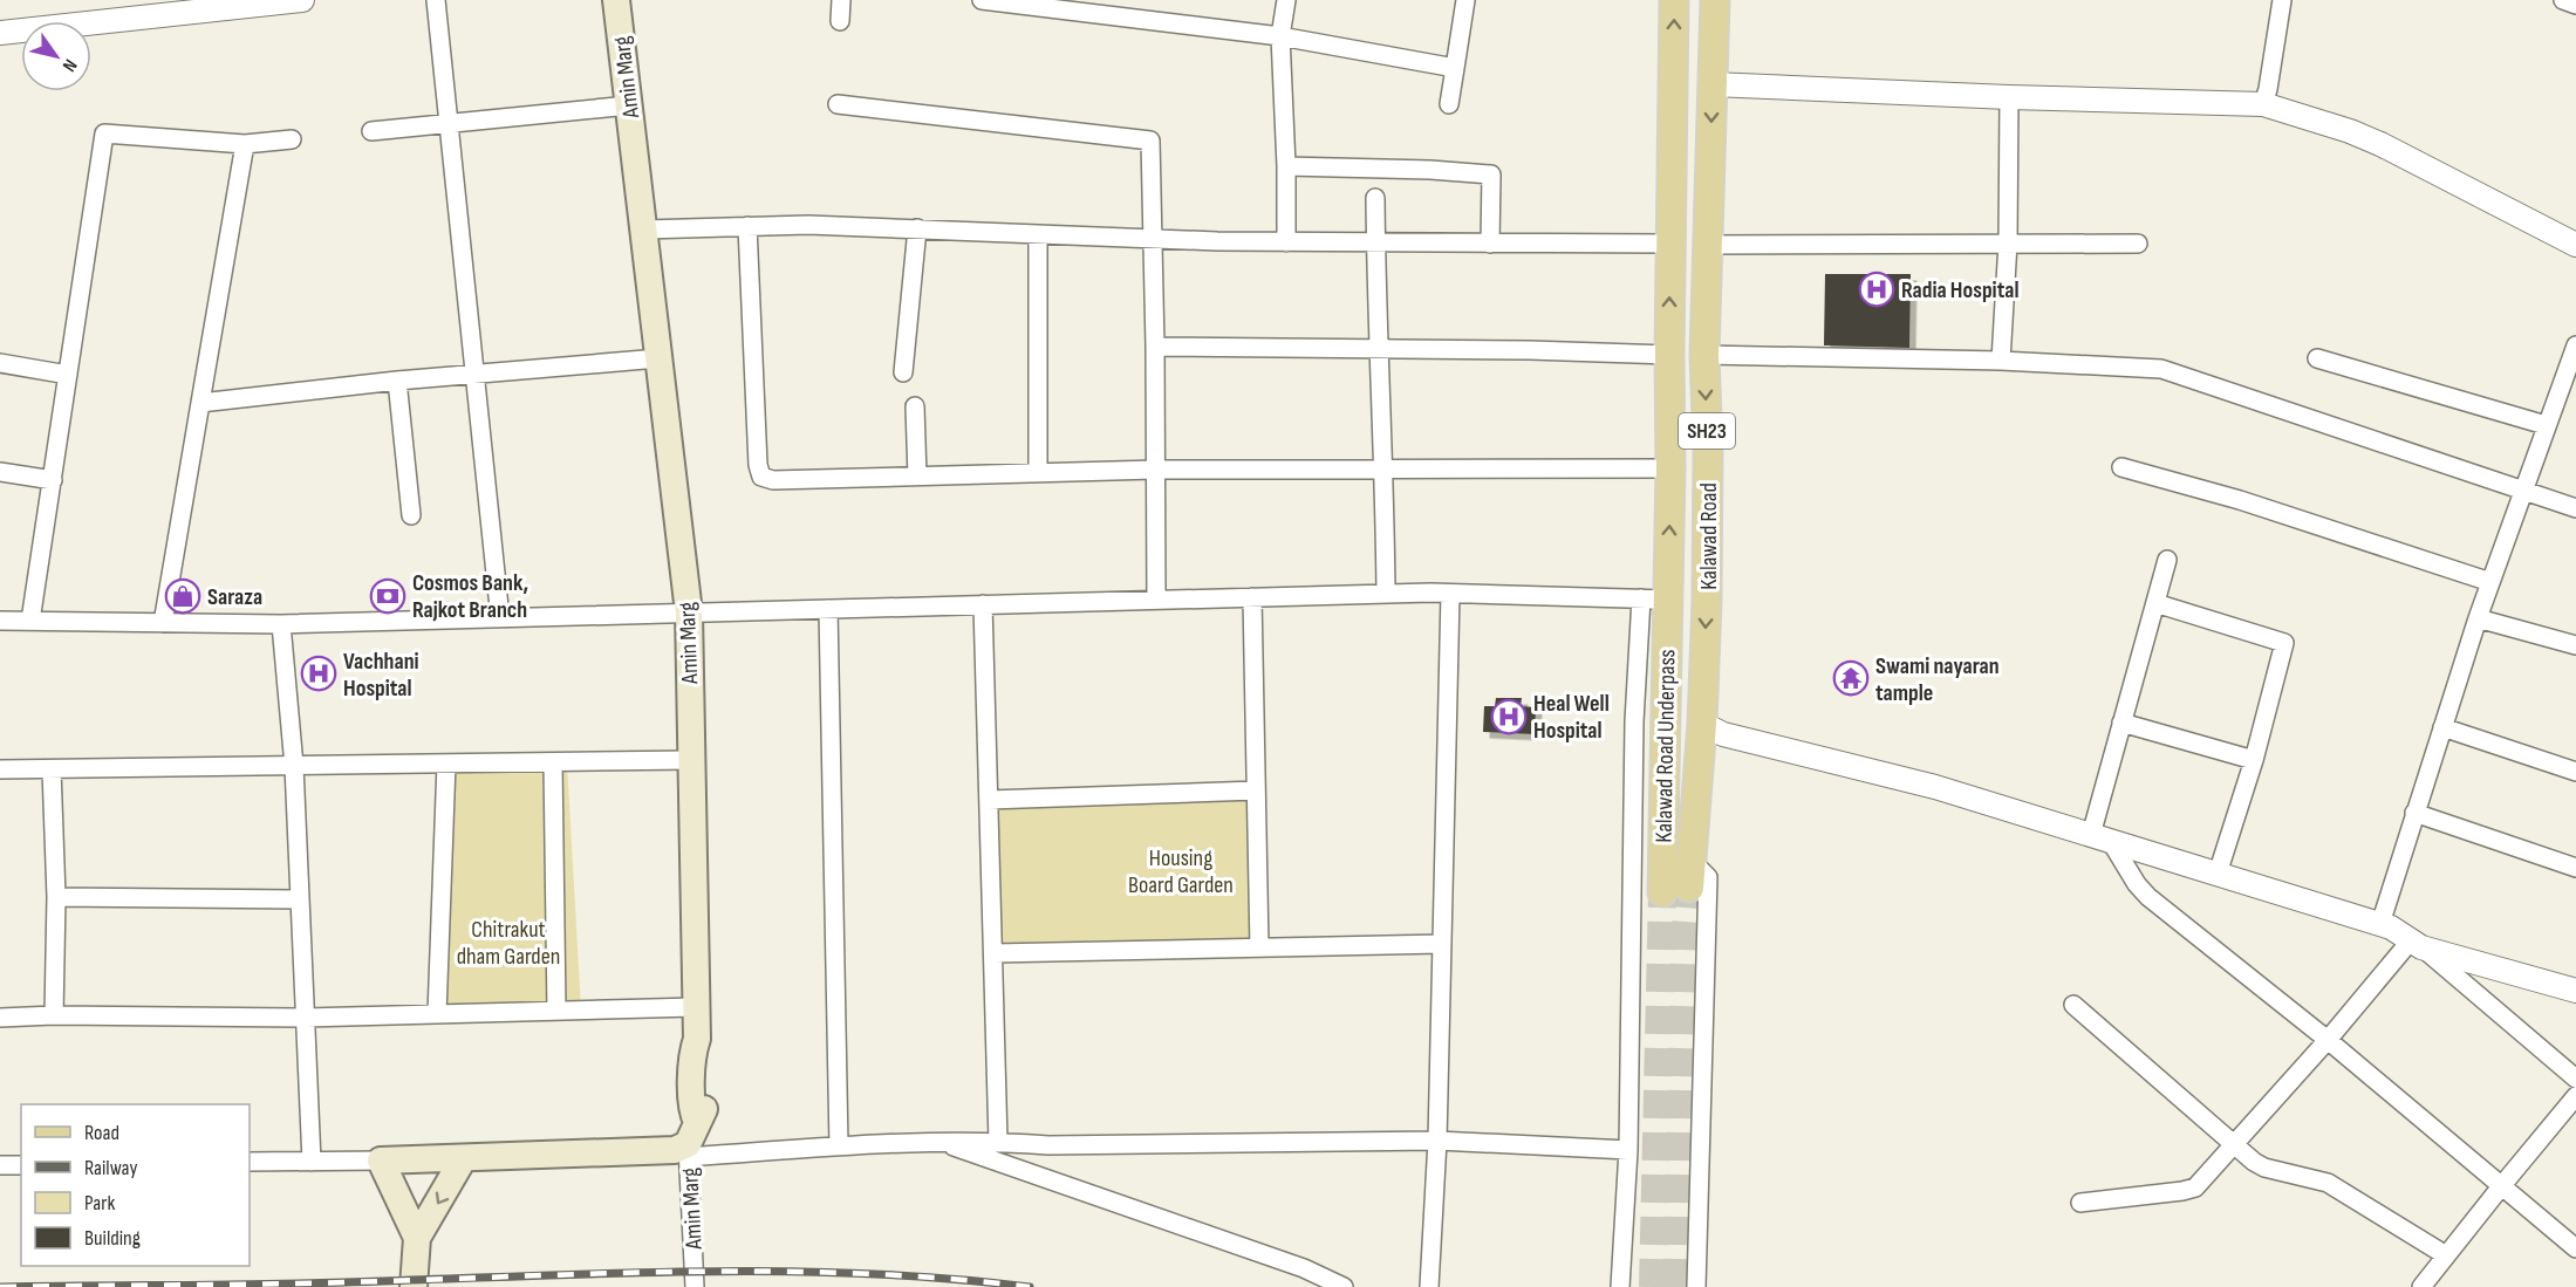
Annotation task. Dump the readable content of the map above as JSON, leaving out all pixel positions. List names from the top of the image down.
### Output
{
  "streets": {
    "main road": [
      "Amin Marg",
      "SH23",
      "Kalawad Road",
      "Kalawad Road Underpass"
    ]
  },
  "crossings": [
    ["Kalawad Road", "Kalawad Road Underpass"]
  ],
  "parks": ["Housing Board Garden", "Chitrakut dham Garden"],
  "places": {
    "hospital": ["Radia Hospital", "Vachhani Hospital", "Heal Well Hospital"],
    "shop": ["Saraza"],
    "bank": ["Cosmos Bank, Rajkot Branch"],
    "temple": ["Swami nayaran tample"]
  },
  "legend": [
    "Road",
    "Railway",
    "Park",
    "Building"
  ],
  "north": "bottom right"
}
